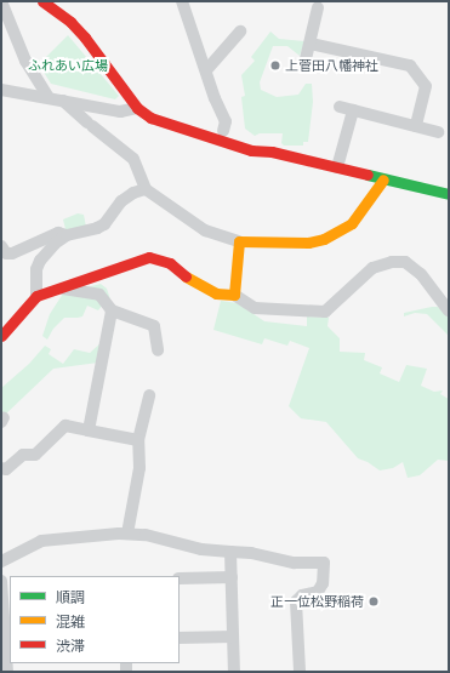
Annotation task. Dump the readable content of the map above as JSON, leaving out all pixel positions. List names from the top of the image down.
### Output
{
  "parks": ["ふれあい広場"],
  "places": ["上菅田八幡神社", "正一位松野稲荷"],
  "legend": ["順調", "混雑", "渋滞"]
}
